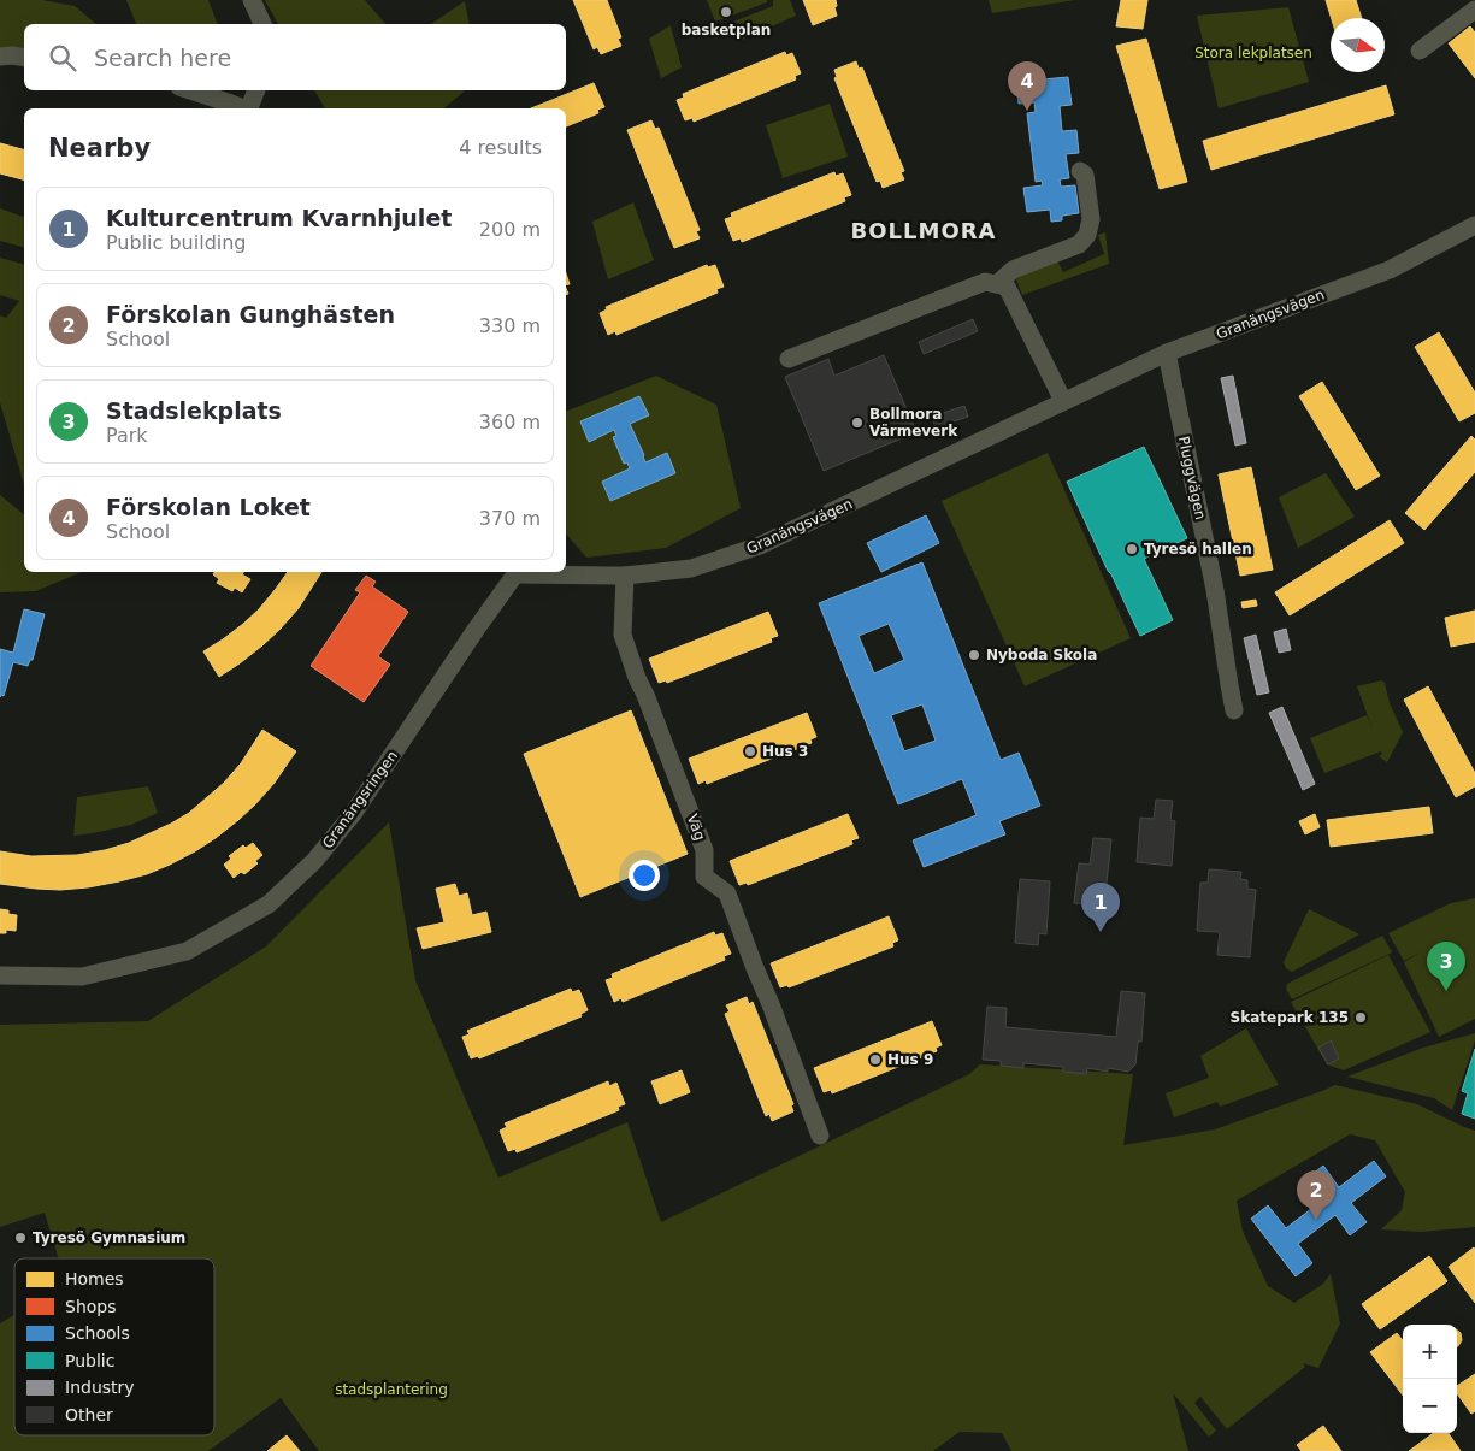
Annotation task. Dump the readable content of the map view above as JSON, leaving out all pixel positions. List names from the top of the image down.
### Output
{
  "streets": {
    "street": [
      "Granängsvägen",
      "Pluggvägen",
      "Granängsringen",
      "Väg"
    ]
  },
  "crossings": [
    ["Granängsvägen", "Pluggvägen"],
    ["Granängsvägen", "Granängsringen"],
    ["Granängsvägen", "Väg"]
  ],
  "districts": ["BOLLMORA"],
  "parks": ["Stora lekplatsen", "stadsplantering"],
  "places": [
    "basketplan",
    "Bollmora Värmeverk",
    "Tyresö hallen",
    "Nyboda Skola",
    "Hus 3",
    "Skatepark 135",
    "Hus 9",
    "Tyresö Gymnasium"
  ],
  "legend": [
    "Homes",
    "Shops",
    "Schools",
    "Public",
    "Industry",
    "Other"
  ],
  "north": "right",
  "page": {
    "search": "Search here",
    "pins": [
      "4",
      "1",
      "3",
      "2"
    ],
    "heading": ["Nearby", "4 results"],
    "list": [
      {
        "mark": "1",
        "name": "Kulturcentrum Kvarnhjulet",
        "note": "Public building",
        "value": "200 m"
      },
      {
        "mark": "2",
        "name": "Förskolan Gunghästen",
        "note": "School",
        "value": "330 m"
      },
      {
        "mark": "3",
        "name": "Stadslekplats",
        "note": "Park",
        "value": "360 m"
      },
      {
        "mark": "4",
        "name": "Förskolan Loket",
        "note": "School",
        "value": "370 m"
      }
    ],
    "map_buttons": ["+", "−"]
  }
}
